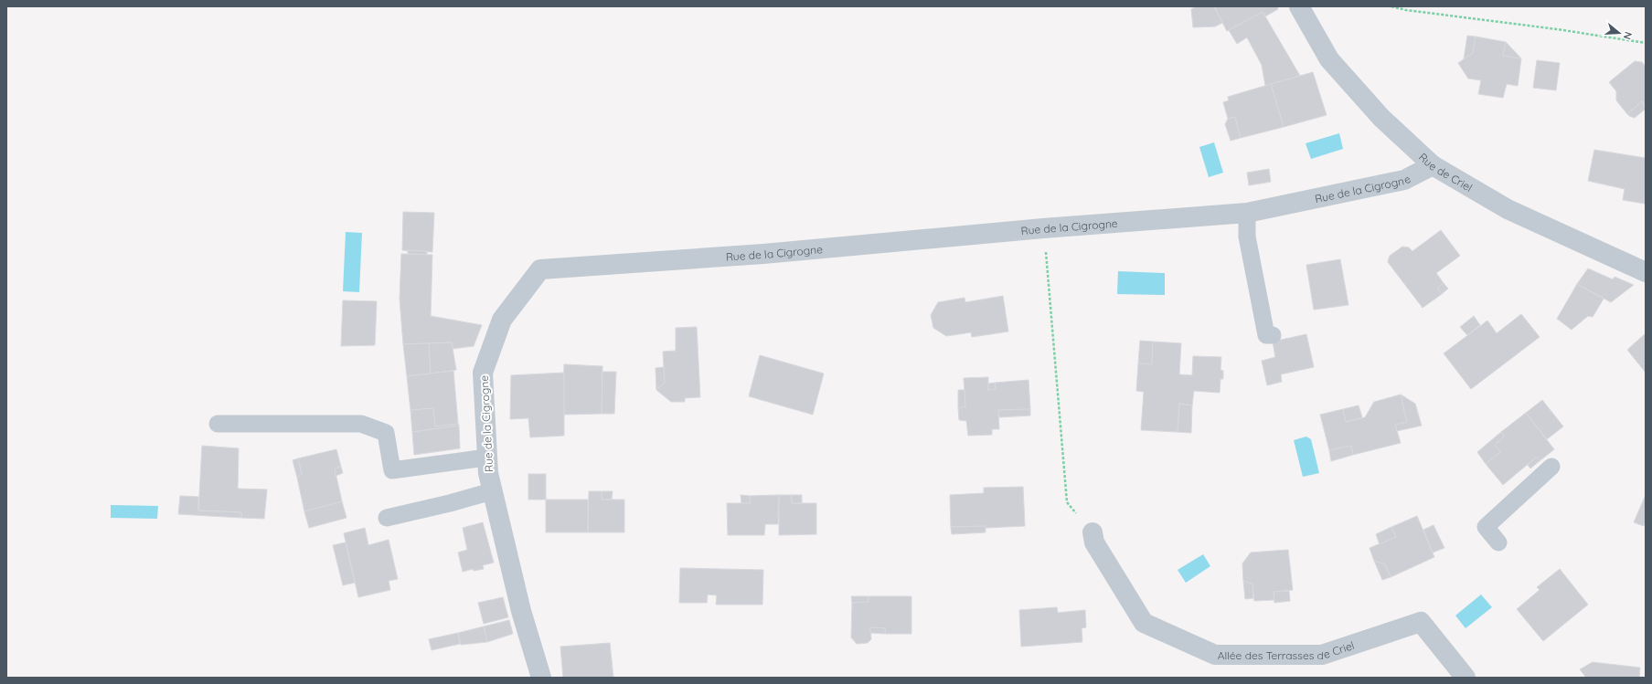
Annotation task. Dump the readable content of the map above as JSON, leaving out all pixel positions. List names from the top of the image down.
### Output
{
  "streets": {
    "street": ["Rue de Criel", "Rue de la Cigrogne", "Allée des Terrasses de Criel"]
  },
  "crossings": [
    ["Rue de Criel", "Rue de la Cigrogne"]
  ],
  "north": "right"
}
